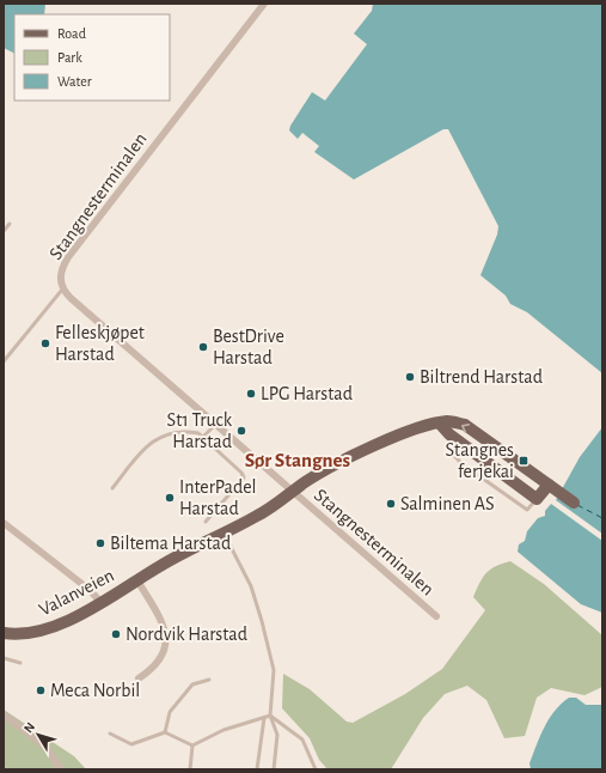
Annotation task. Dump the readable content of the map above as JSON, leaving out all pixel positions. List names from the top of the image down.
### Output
{
  "streets": {
    "main road": ["Valanveien"],
    "street": ["Stangnesterminalen"]
  },
  "crossings": [
    ["Stangnesterminalen", "Valanveien"]
  ],
  "districts": ["Sør Stangnes"],
  "places": {
    "other": [
      "Felleskjøpet Harstad",
      "BestDrive Harstad",
      "Biltrend Harstad",
      "LPG Harstad",
      "St1 Truck Harstad",
      "InterPadel Harstad",
      "Salminen AS",
      "Biltema Harstad",
      "Nordvik Harstad",
      "Meca Norbil"
    ],
    "transit": ["Stangnes ferjekai"]
  },
  "legend": ["Road", "Park", "Water"],
  "north": "top left"
}
